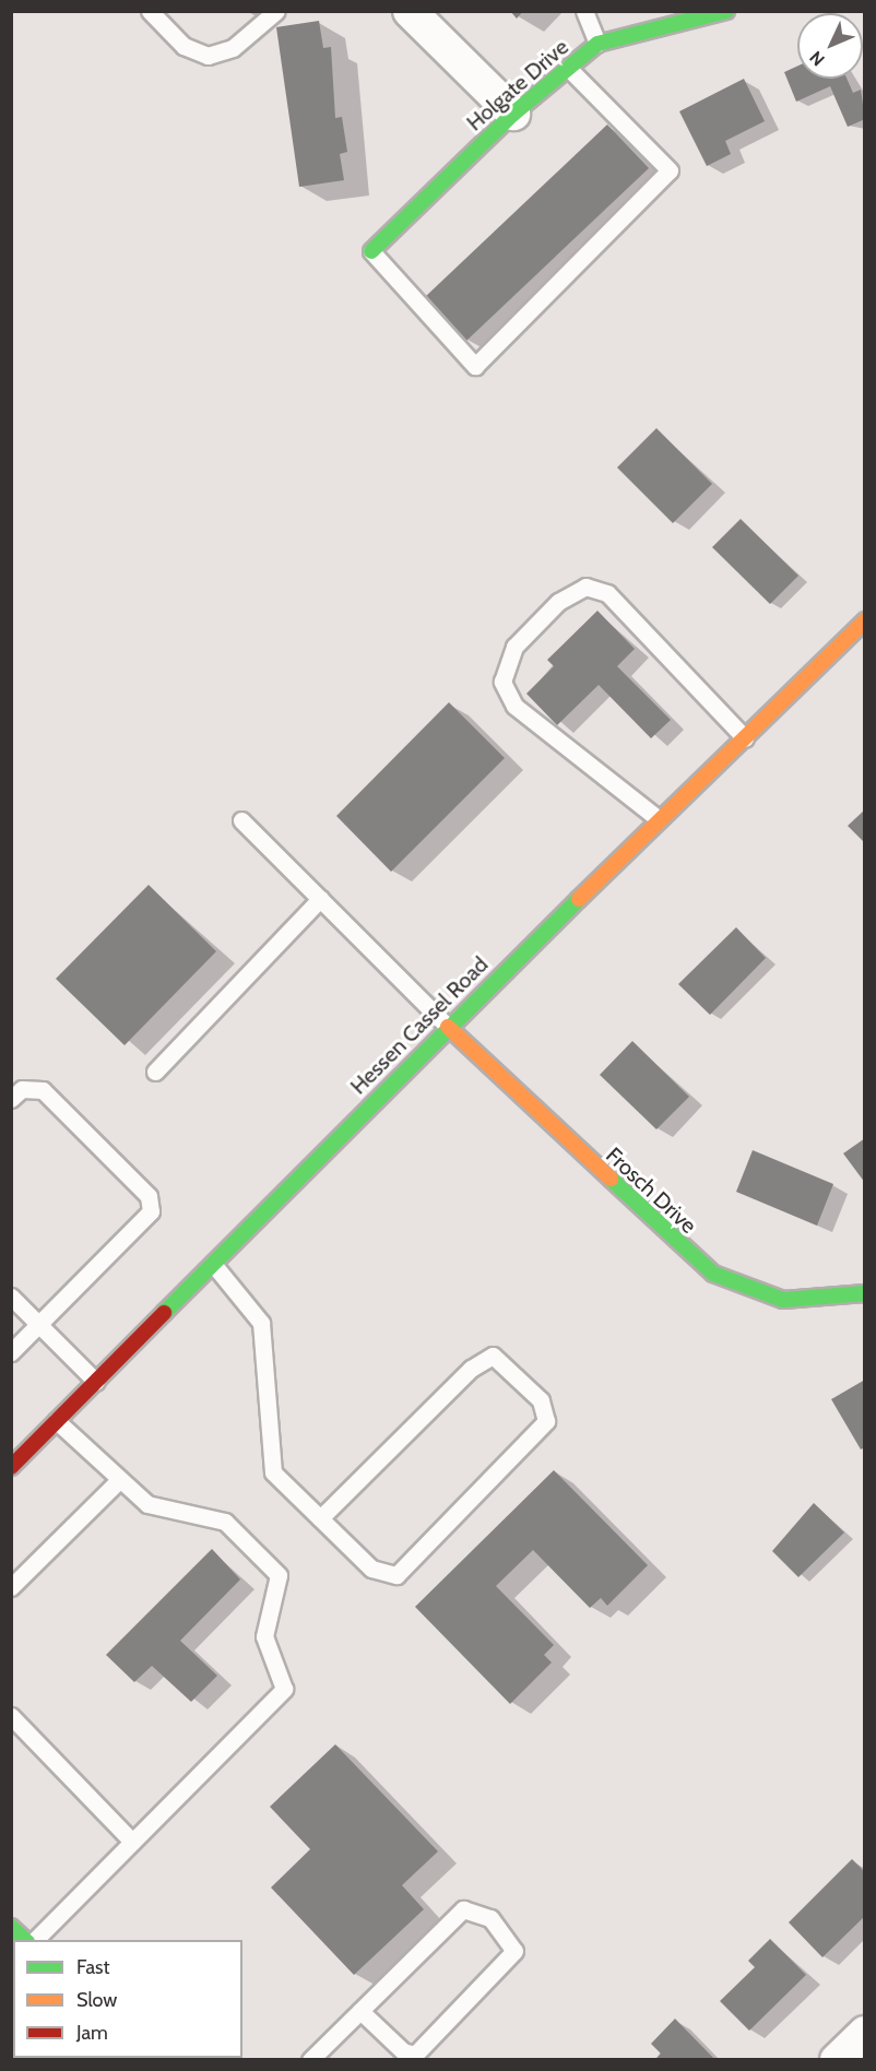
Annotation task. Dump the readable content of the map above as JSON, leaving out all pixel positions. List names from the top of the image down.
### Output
{
  "streets": {
    "main road": ["Holgate Drive", "Hessen Cassel Road", "Frosch Drive"]
  },
  "crossings": [
    ["Hessen Cassel Road", "Frosch Drive"]
  ],
  "legend": ["Fast", "Slow", "Jam"],
  "north": "bottom left"
}
